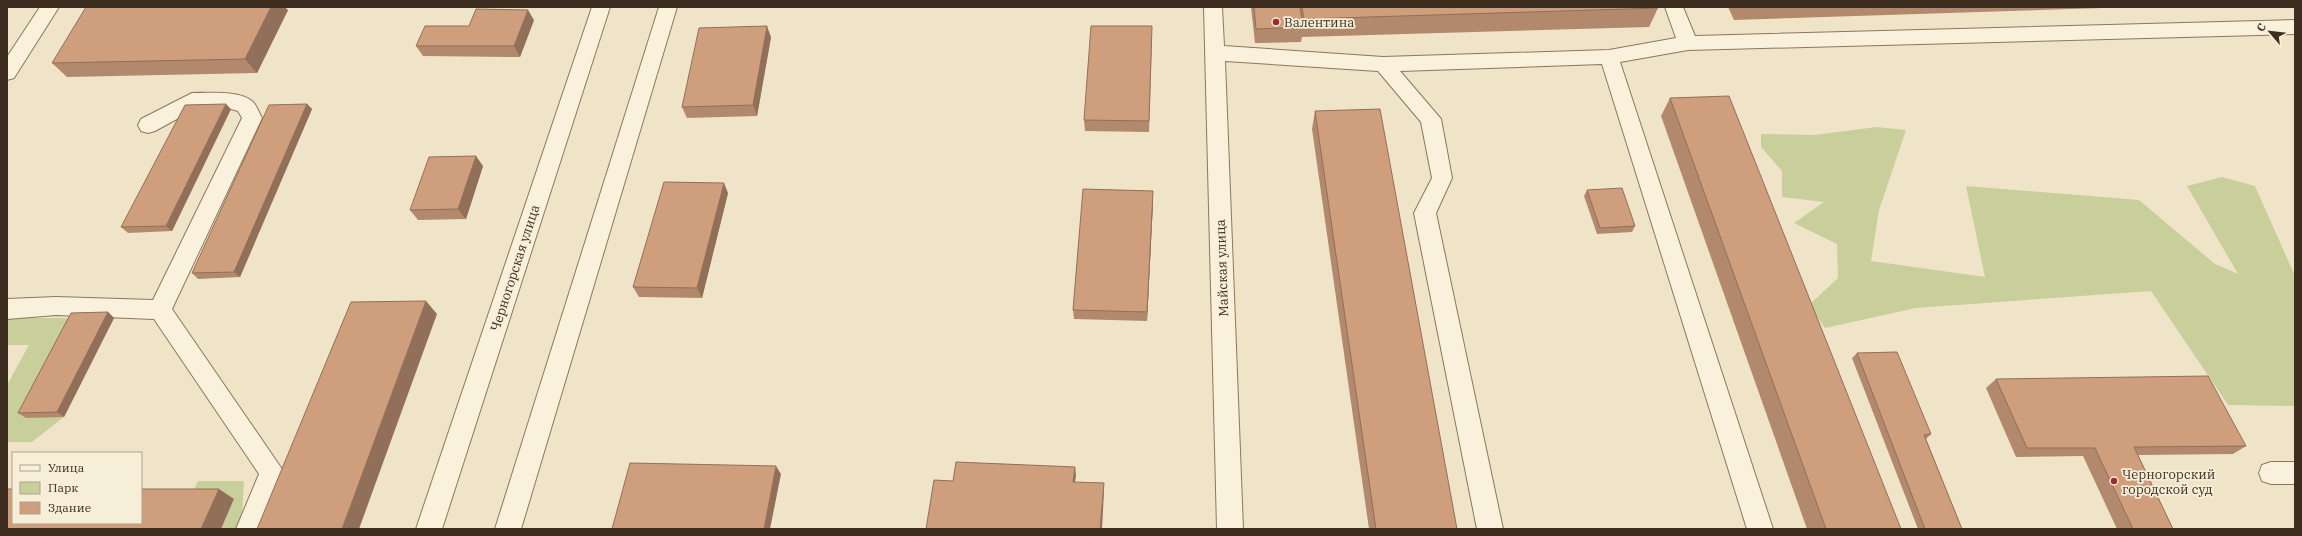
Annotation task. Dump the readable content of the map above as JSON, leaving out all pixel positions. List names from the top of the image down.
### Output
{
  "streets": {
    "street": ["Черногорская улица", "Майская улица"]
  },
  "places": ["Валентина", "Черногорский городской суд"],
  "legend": ["Улица", "Парк", "Здание"],
  "north": "top left"
}
